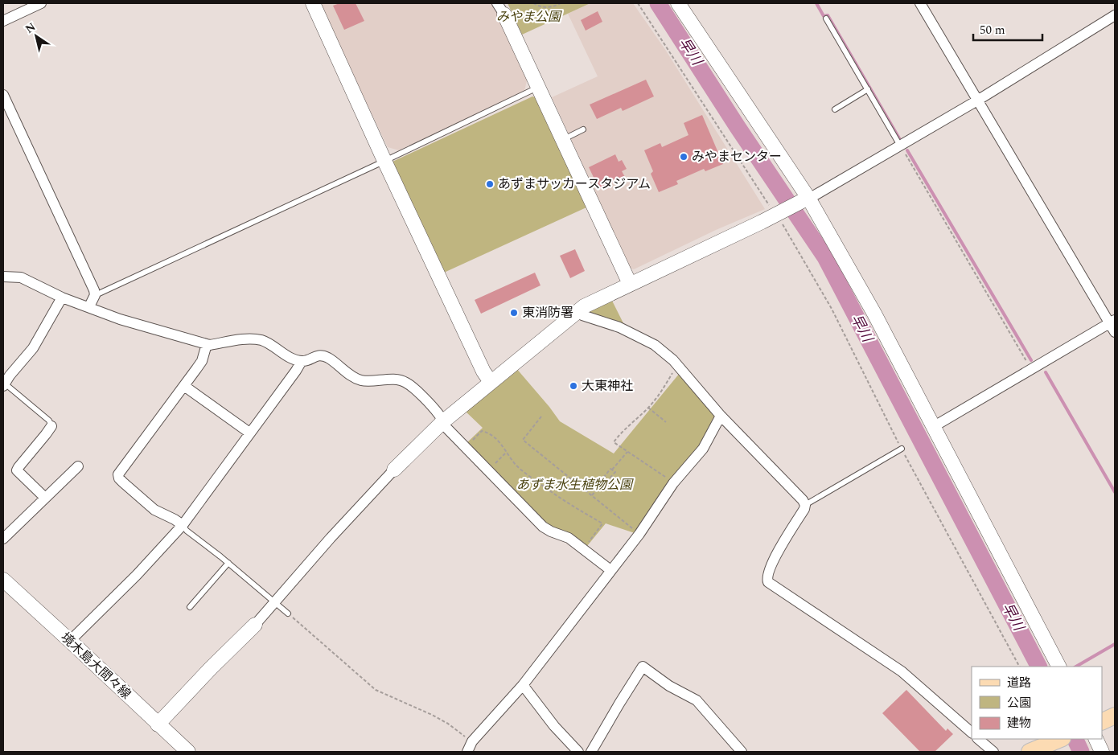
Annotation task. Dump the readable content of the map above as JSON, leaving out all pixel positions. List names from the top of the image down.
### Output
{
  "streets": {
    "street": ["境木島大間々線"]
  },
  "water": ["早川"],
  "parks": ["みやま公園", "あずま水生植物公園"],
  "places": [
    "みやまセンター",
    "あずまサッカースタジアム",
    "東消防署",
    "大東神社"
  ],
  "legend": ["道路", "公園", "建物"],
  "scale_bar": "50 m",
  "north": "top left"
}
